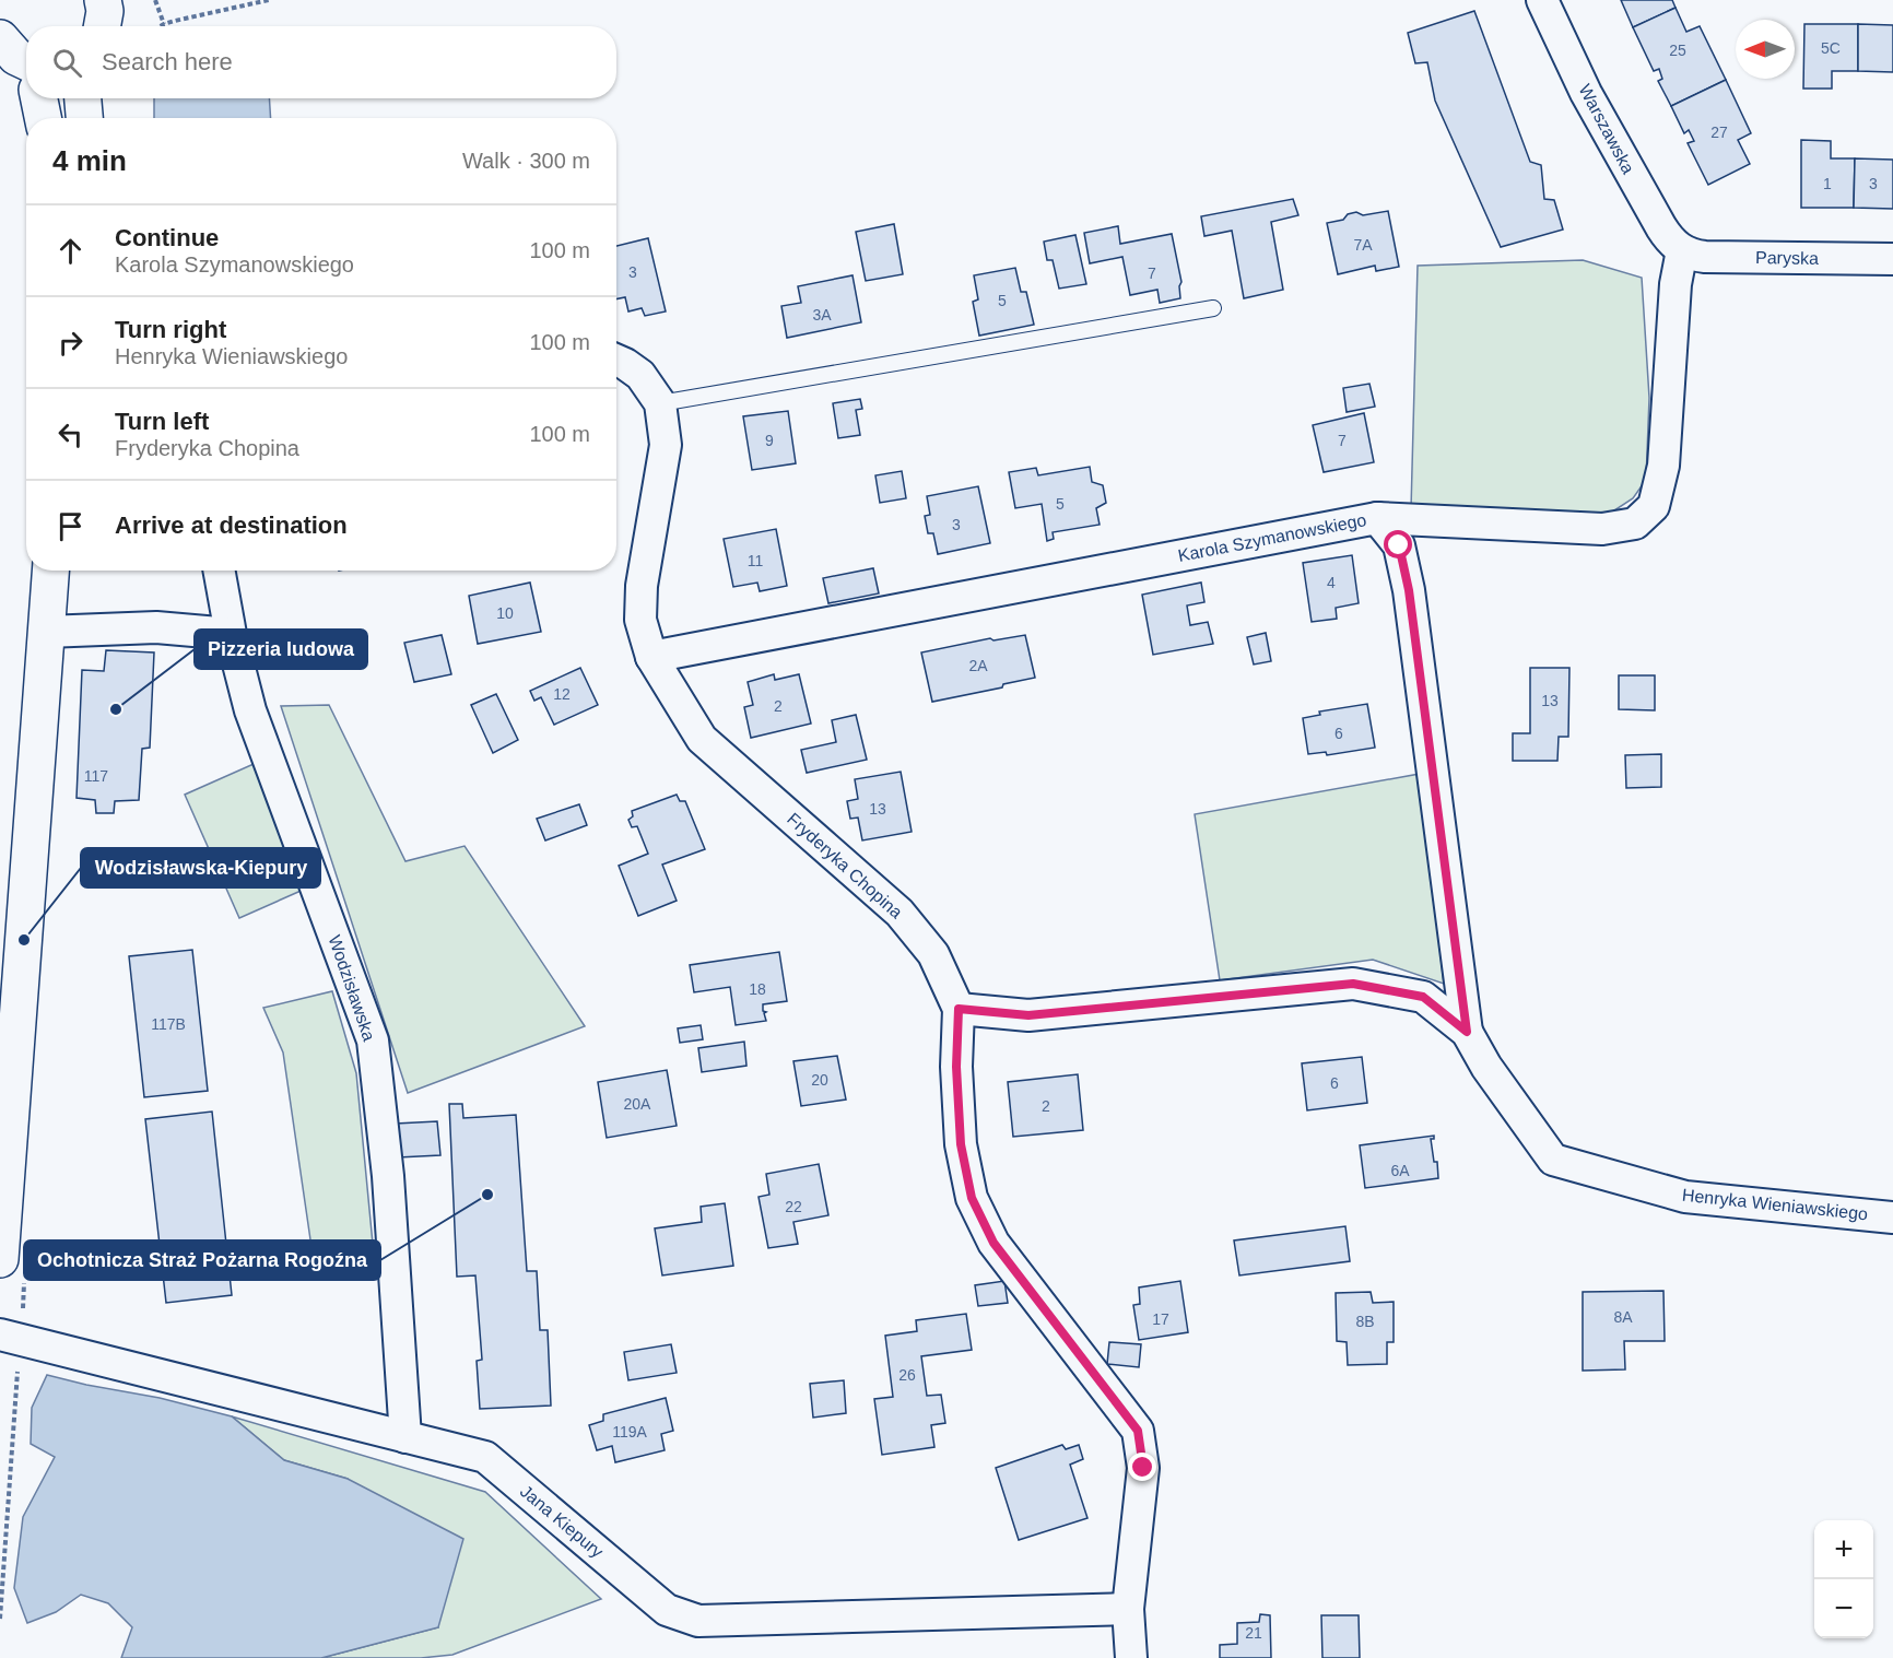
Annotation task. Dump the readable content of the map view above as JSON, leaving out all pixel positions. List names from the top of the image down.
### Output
{
  "streets": {
    "street": [
      "Warszawska",
      "Paryska",
      "Karola Szymanowskiego",
      "Fryderyka Chopina",
      "Wodzisławska",
      "Henryka Wieniawskiego",
      "Jana Kiepury"
    ]
  },
  "crossings": [
    ["Warszawska", "Paryska"],
    ["Karola Szymanowskiego", "Fryderyka Chopina"],
    ["Karola Szymanowskiego", "Henryka Wieniawskiego"],
    ["Fryderyka Chopina", "Henryka Wieniawskiego"],
    ["Fryderyka Chopina", "Jana Kiepury"],
    ["Wodzisławska", "Jana Kiepury"]
  ],
  "places": ["Pizzeria ludowa", "Wodzisławska-Kiepury", "Ochotnicza Straż Pożarna Rogoźna"],
  "house_numbers": [
    "5C",
    "25",
    "27",
    "1",
    "3",
    "7A",
    "3",
    "7",
    "5",
    "3A",
    "9",
    "7",
    "5",
    "3",
    "11",
    "4",
    "10",
    "2A",
    "12",
    "13",
    "2",
    "6",
    "117",
    "13",
    "18",
    "117B",
    "20",
    "6",
    "20A",
    "2",
    "6A",
    "22",
    "8A",
    "17",
    "8B",
    "26",
    "119A",
    "21"
  ],
  "north": "left",
  "page": {
    "search": "Search here",
    "heading": ["4 min", "Walk · 300 m"],
    "list": [
      ["Continue", "Karola Szymanowskiego", "100 m"],
      ["Turn right", "Henryka Wieniawskiego", "100 m"],
      ["Turn left", "Fryderyka Chopina", "100 m"],
      "Arrive at destination"
    ],
    "map_buttons": ["+", "−"]
  }
}
